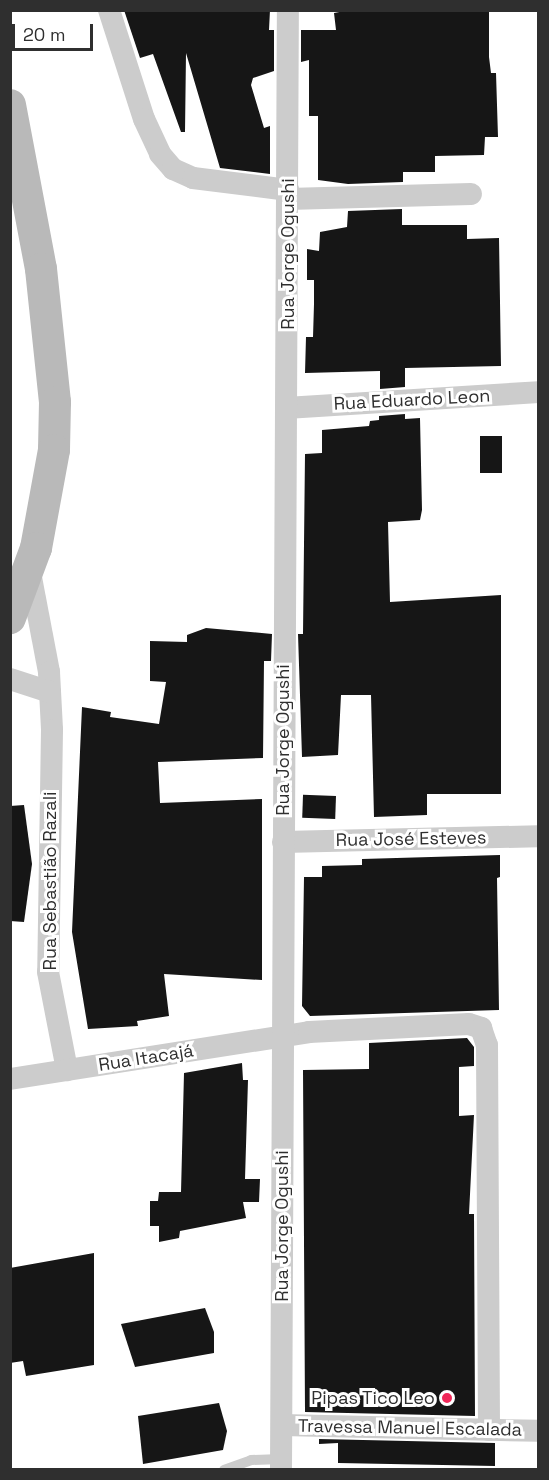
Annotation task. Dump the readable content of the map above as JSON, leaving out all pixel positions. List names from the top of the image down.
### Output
{
  "streets": {
    "street": [
      "Rua Jorge Ogushi",
      "Rua Eduardo Leon",
      "Rua José Esteves",
      "Rua Sebastião Razali",
      "Rua Itacajá",
      "Travessa Manuel Escalada"
    ]
  },
  "crossings": [
    ["Rua Jorge Ogushi", "Rua Eduardo Leon"],
    ["Rua Jorge Ogushi", "Rua José Esteves"],
    ["Rua Jorge Ogushi", "Rua Itacajá"],
    ["Rua Jorge Ogushi", "Travessa Manuel Escalada"],
    ["Rua Sebastião Razali", "Rua Itacajá"],
    ["Rua Itacajá", "Travessa Manuel Escalada"]
  ],
  "places": ["Pipas Tico Leo"],
  "scale_bar": "20 m"
}
